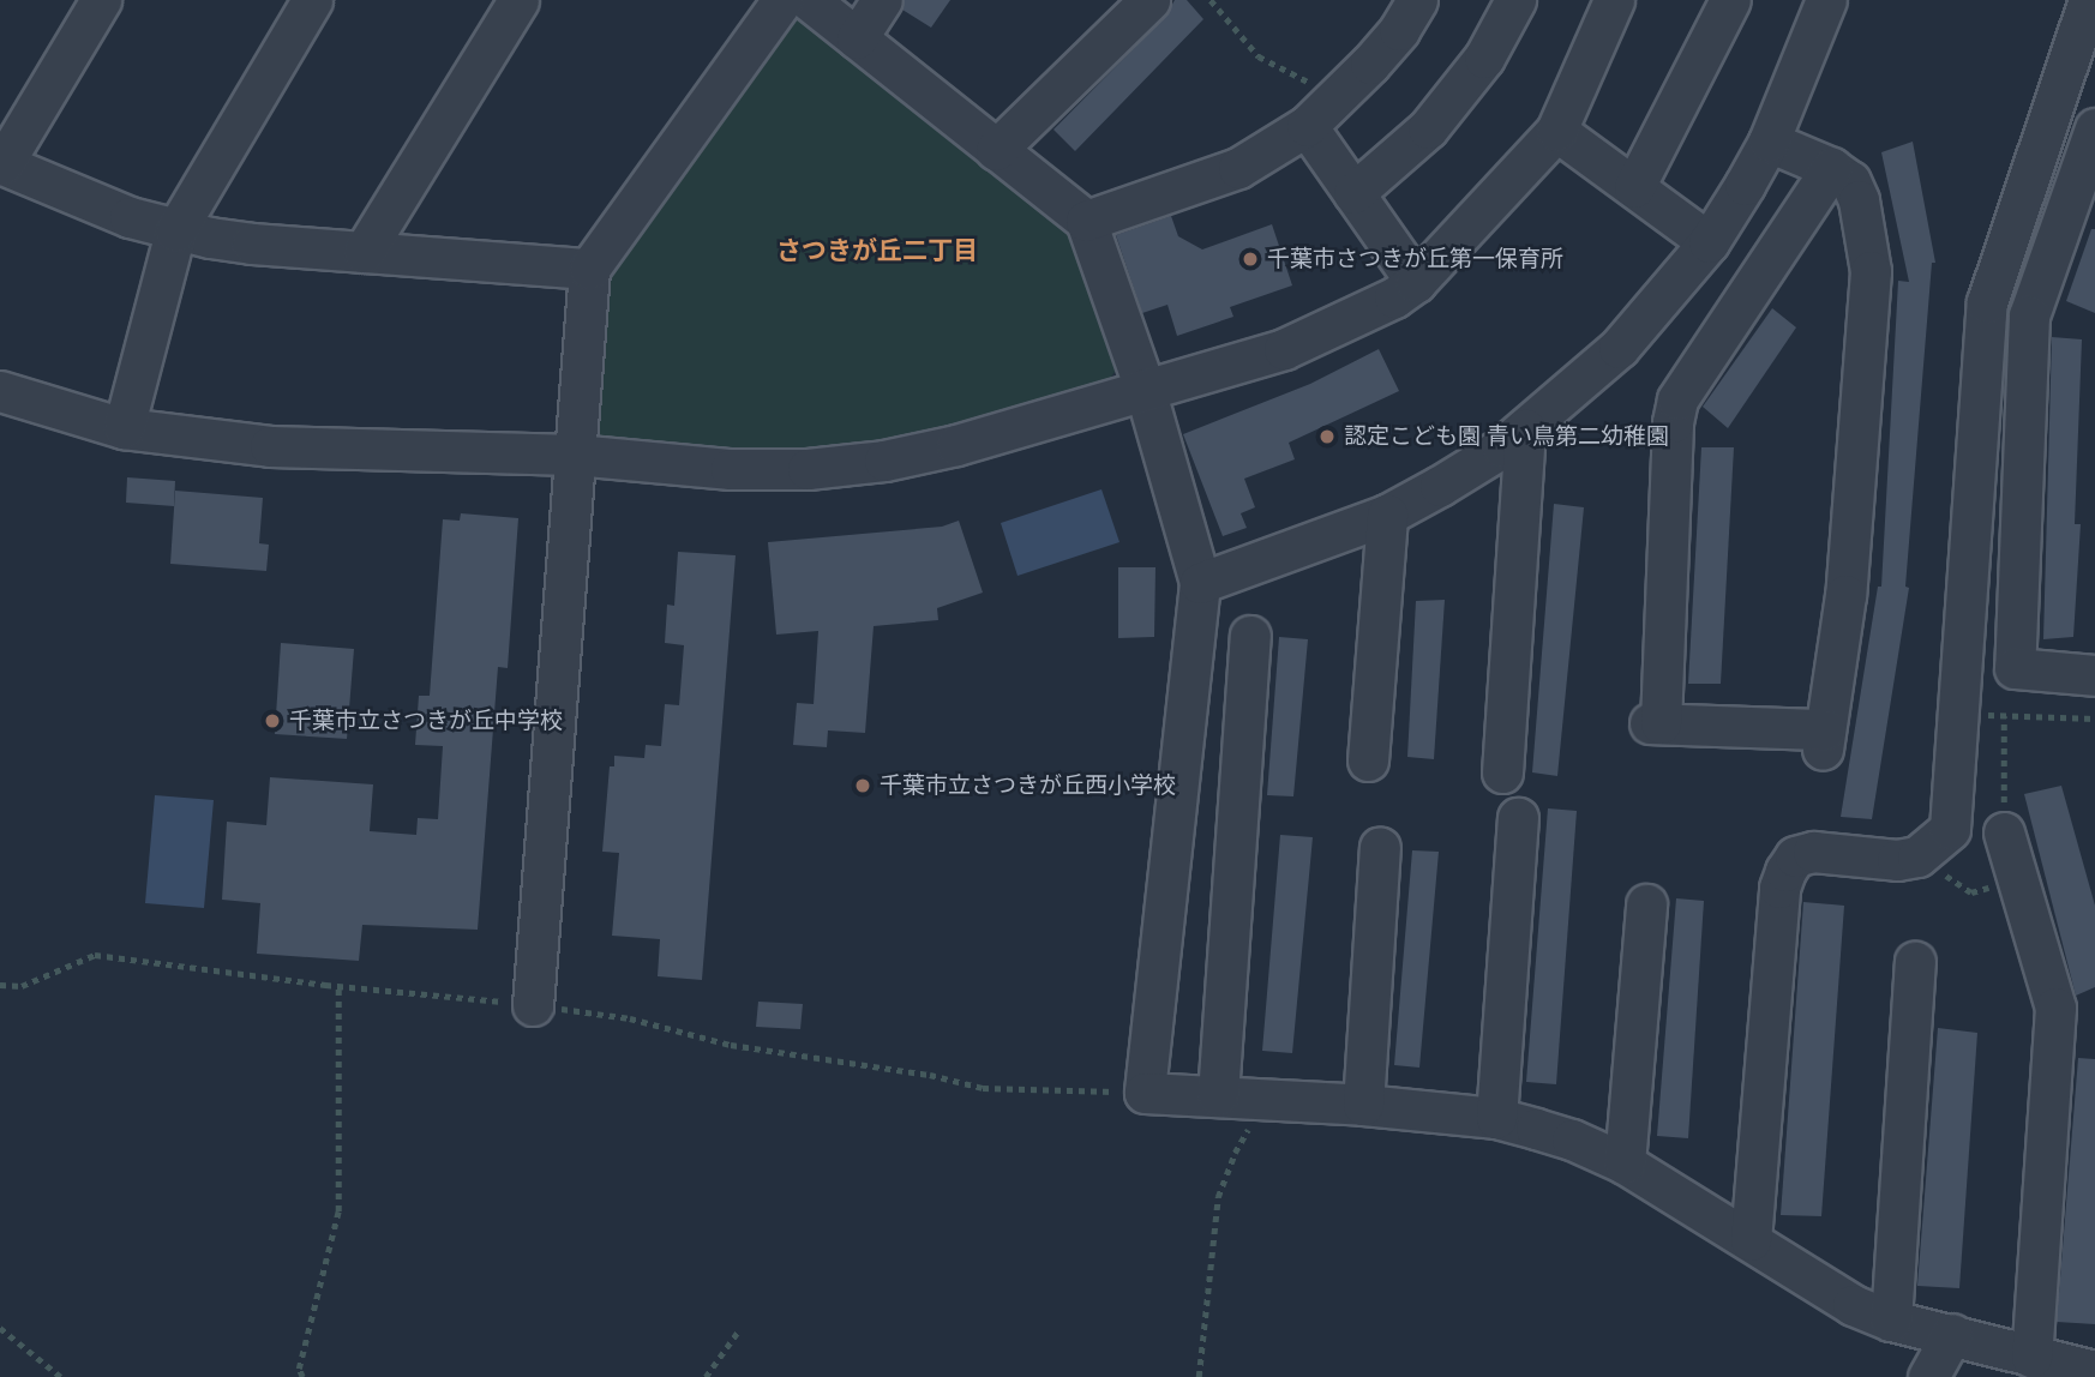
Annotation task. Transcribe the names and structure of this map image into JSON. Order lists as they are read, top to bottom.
{
  "districts": ["さつきが丘二丁目"],
  "places": [
    "千葉市さつきが丘第一保育所",
    "認定こども園 青い鳥第二幼稚園",
    "千葉市立さつきが丘中学校",
    "千葉市立さつきが丘西小学校"
  ]
}
